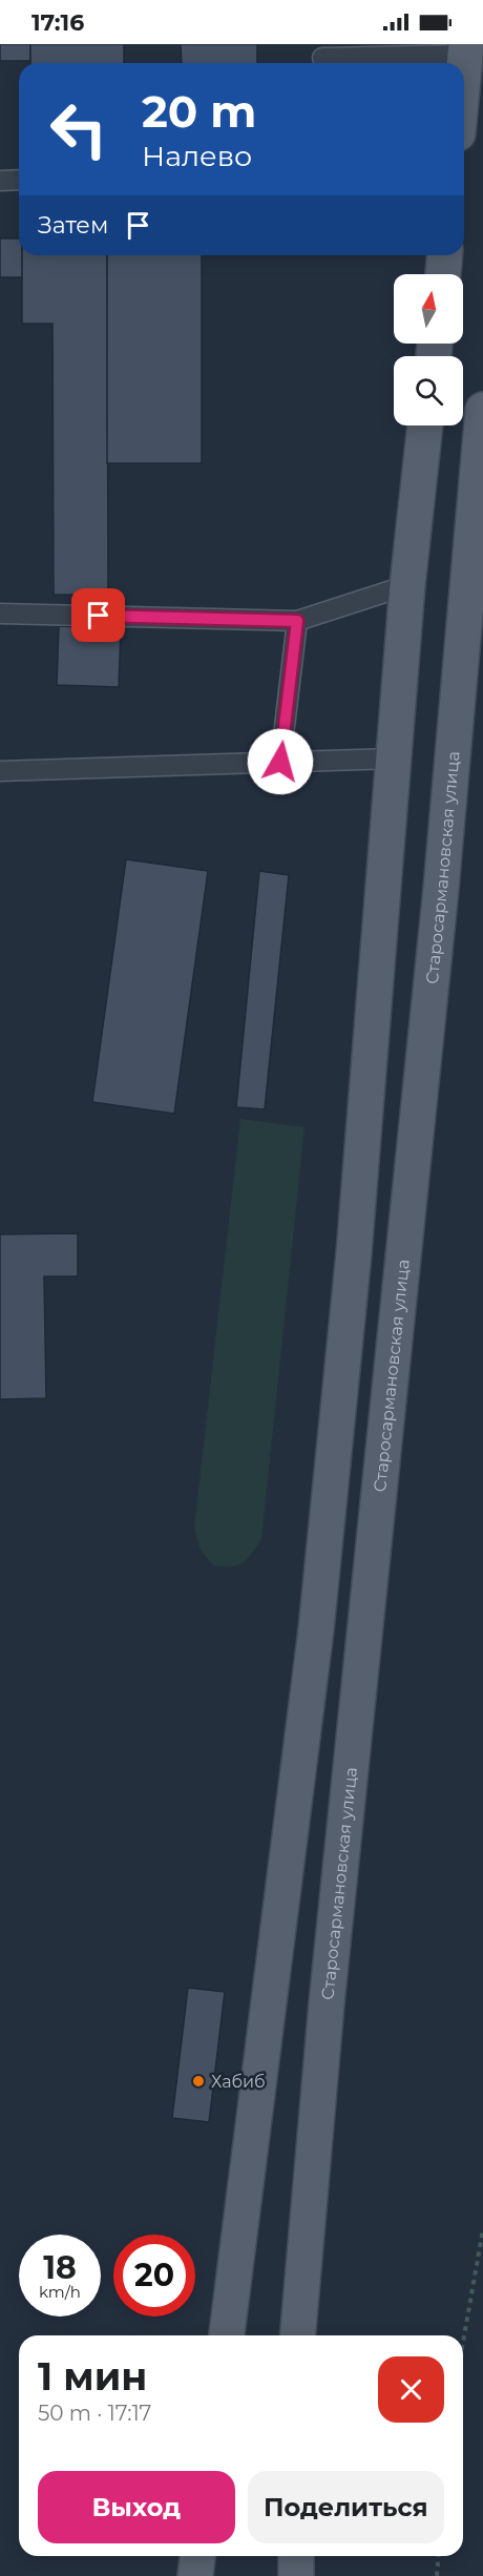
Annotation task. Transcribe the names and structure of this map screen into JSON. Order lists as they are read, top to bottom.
{
  "streets": {
    "main road": ["Старосармановская улица"]
  },
  "places": ["Хабиб"],
  "north": "top",
  "page": {
    "status": "17:16",
    "turn": ["20 m", "Налево"],
    "then": "Затем",
    "speed": "18 km/h",
    "limit": "20",
    "heading": ["1 мин", "50 m · 17:17"],
    "buttons": ["Выход", "Поделиться"]
  }
}
